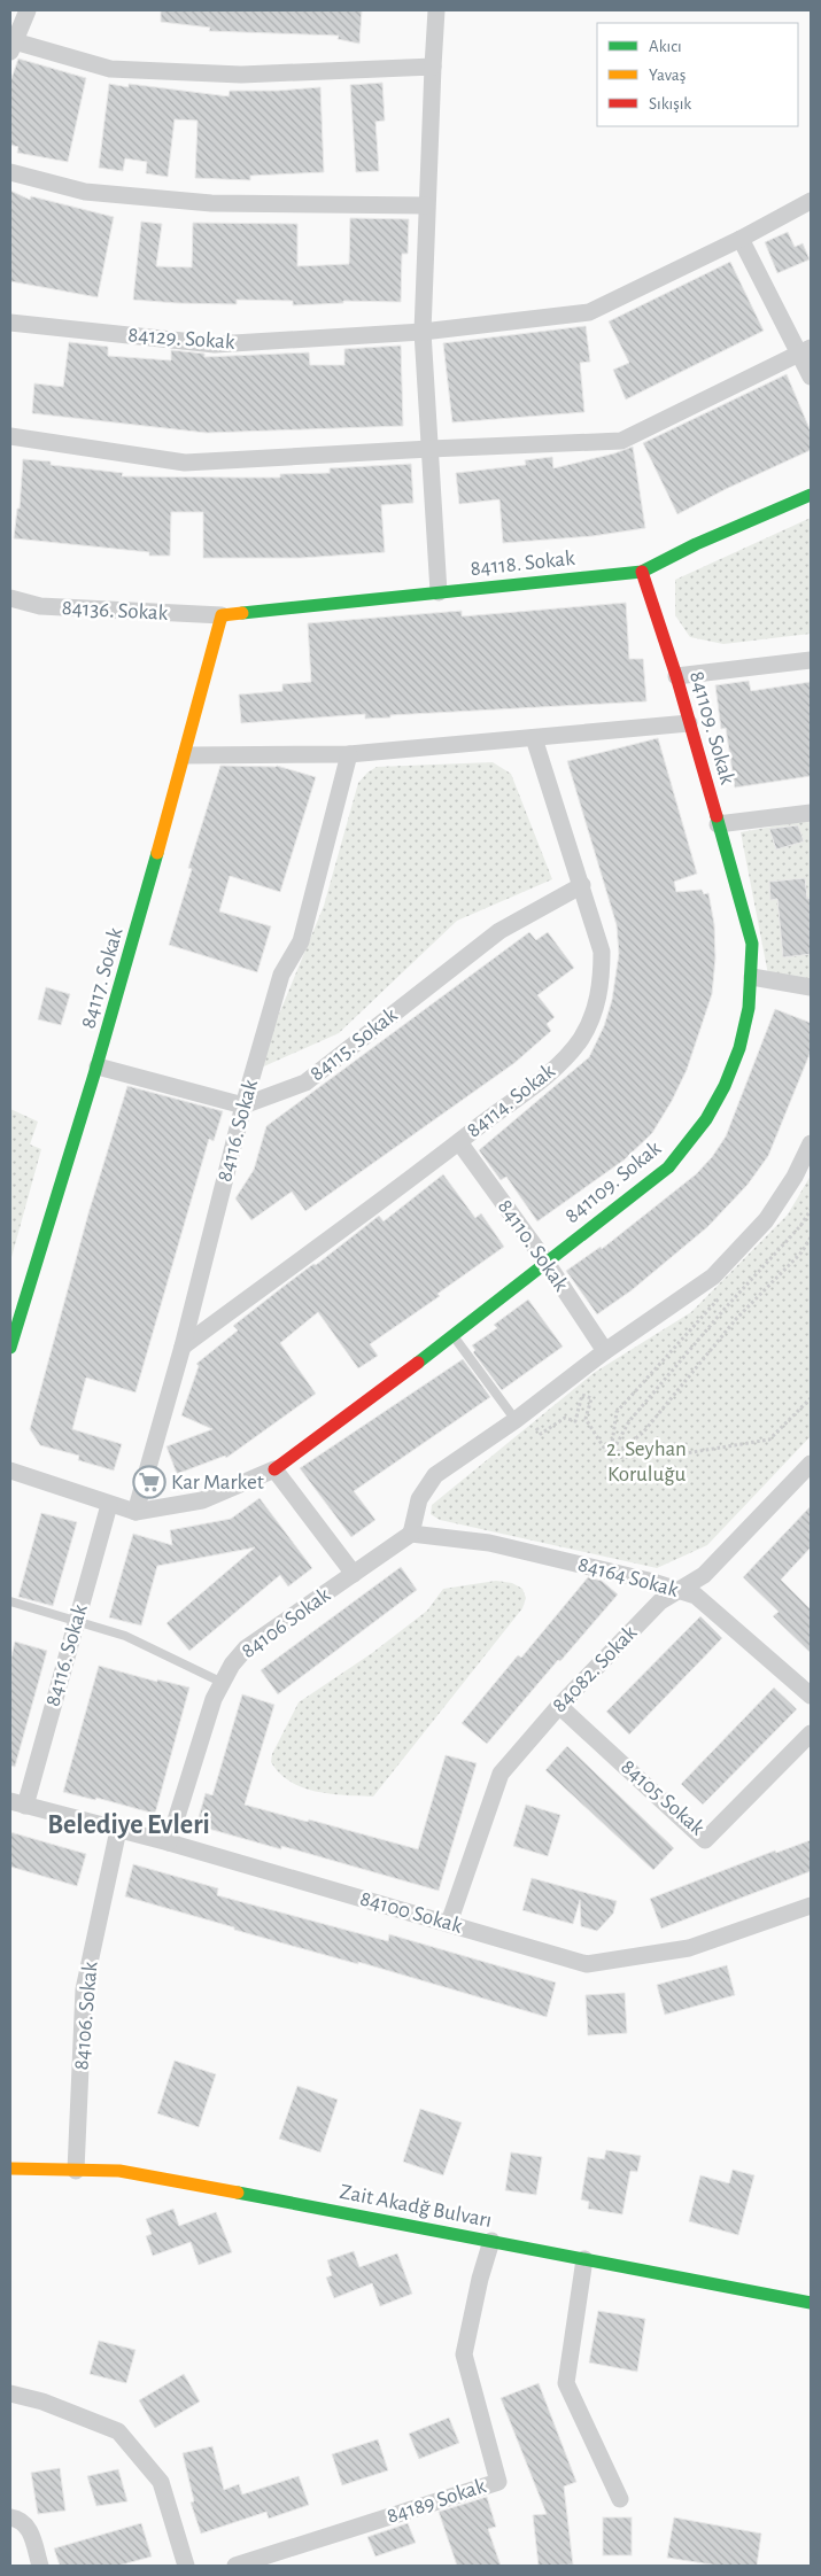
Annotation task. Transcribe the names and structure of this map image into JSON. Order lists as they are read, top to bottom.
{
  "streets": {
    "street": [
      "84129. Sokak",
      "84118. Sokak",
      "84136. Sokak",
      "841109. Sokak",
      "84117. Sokak",
      "84115. Sokak",
      "84114. Sokak",
      "84116. Sokak",
      "84110. Sokak",
      "84164 Sokak",
      "84106 Sokak",
      "84082. Sokak",
      "84105 Sokak",
      "84100 Sokak",
      "84106. Sokak",
      "Zait Akadğ Bulvarı",
      "84189 Sokak"
    ]
  },
  "crossings": [
    ["84118. Sokak", "84136. Sokak"],
    ["84118. Sokak", "841109. Sokak"],
    ["84118. Sokak", "84117. Sokak"],
    ["84136. Sokak", "84117. Sokak"],
    ["841109. Sokak", "84110. Sokak"],
    ["84115. Sokak", "84114. Sokak"],
    ["84115. Sokak", "84116. Sokak"],
    ["84114. Sokak", "84116. Sokak"],
    ["84114. Sokak", "84110. Sokak"],
    ["84116. Sokak", "84100 Sokak"],
    ["84164 Sokak", "84106 Sokak"],
    ["84164 Sokak", "84082. Sokak"],
    ["84106 Sokak", "84100 Sokak"],
    ["84082. Sokak", "84105 Sokak"],
    ["84082. Sokak", "84100 Sokak"],
    ["84100 Sokak", "84106. Sokak"],
    ["84106. Sokak", "Zait Akadğ Bulvarı"],
    ["Zait Akadğ Bulvarı", "84189 Sokak"]
  ],
  "districts": ["Belediye Evleri"],
  "parks": ["2. Seyhan Koruluğu"],
  "places": {
    "supermarket": ["Kar Market"]
  },
  "legend": ["Akıcı", "Yavaş", "Sıkışık"]
}
